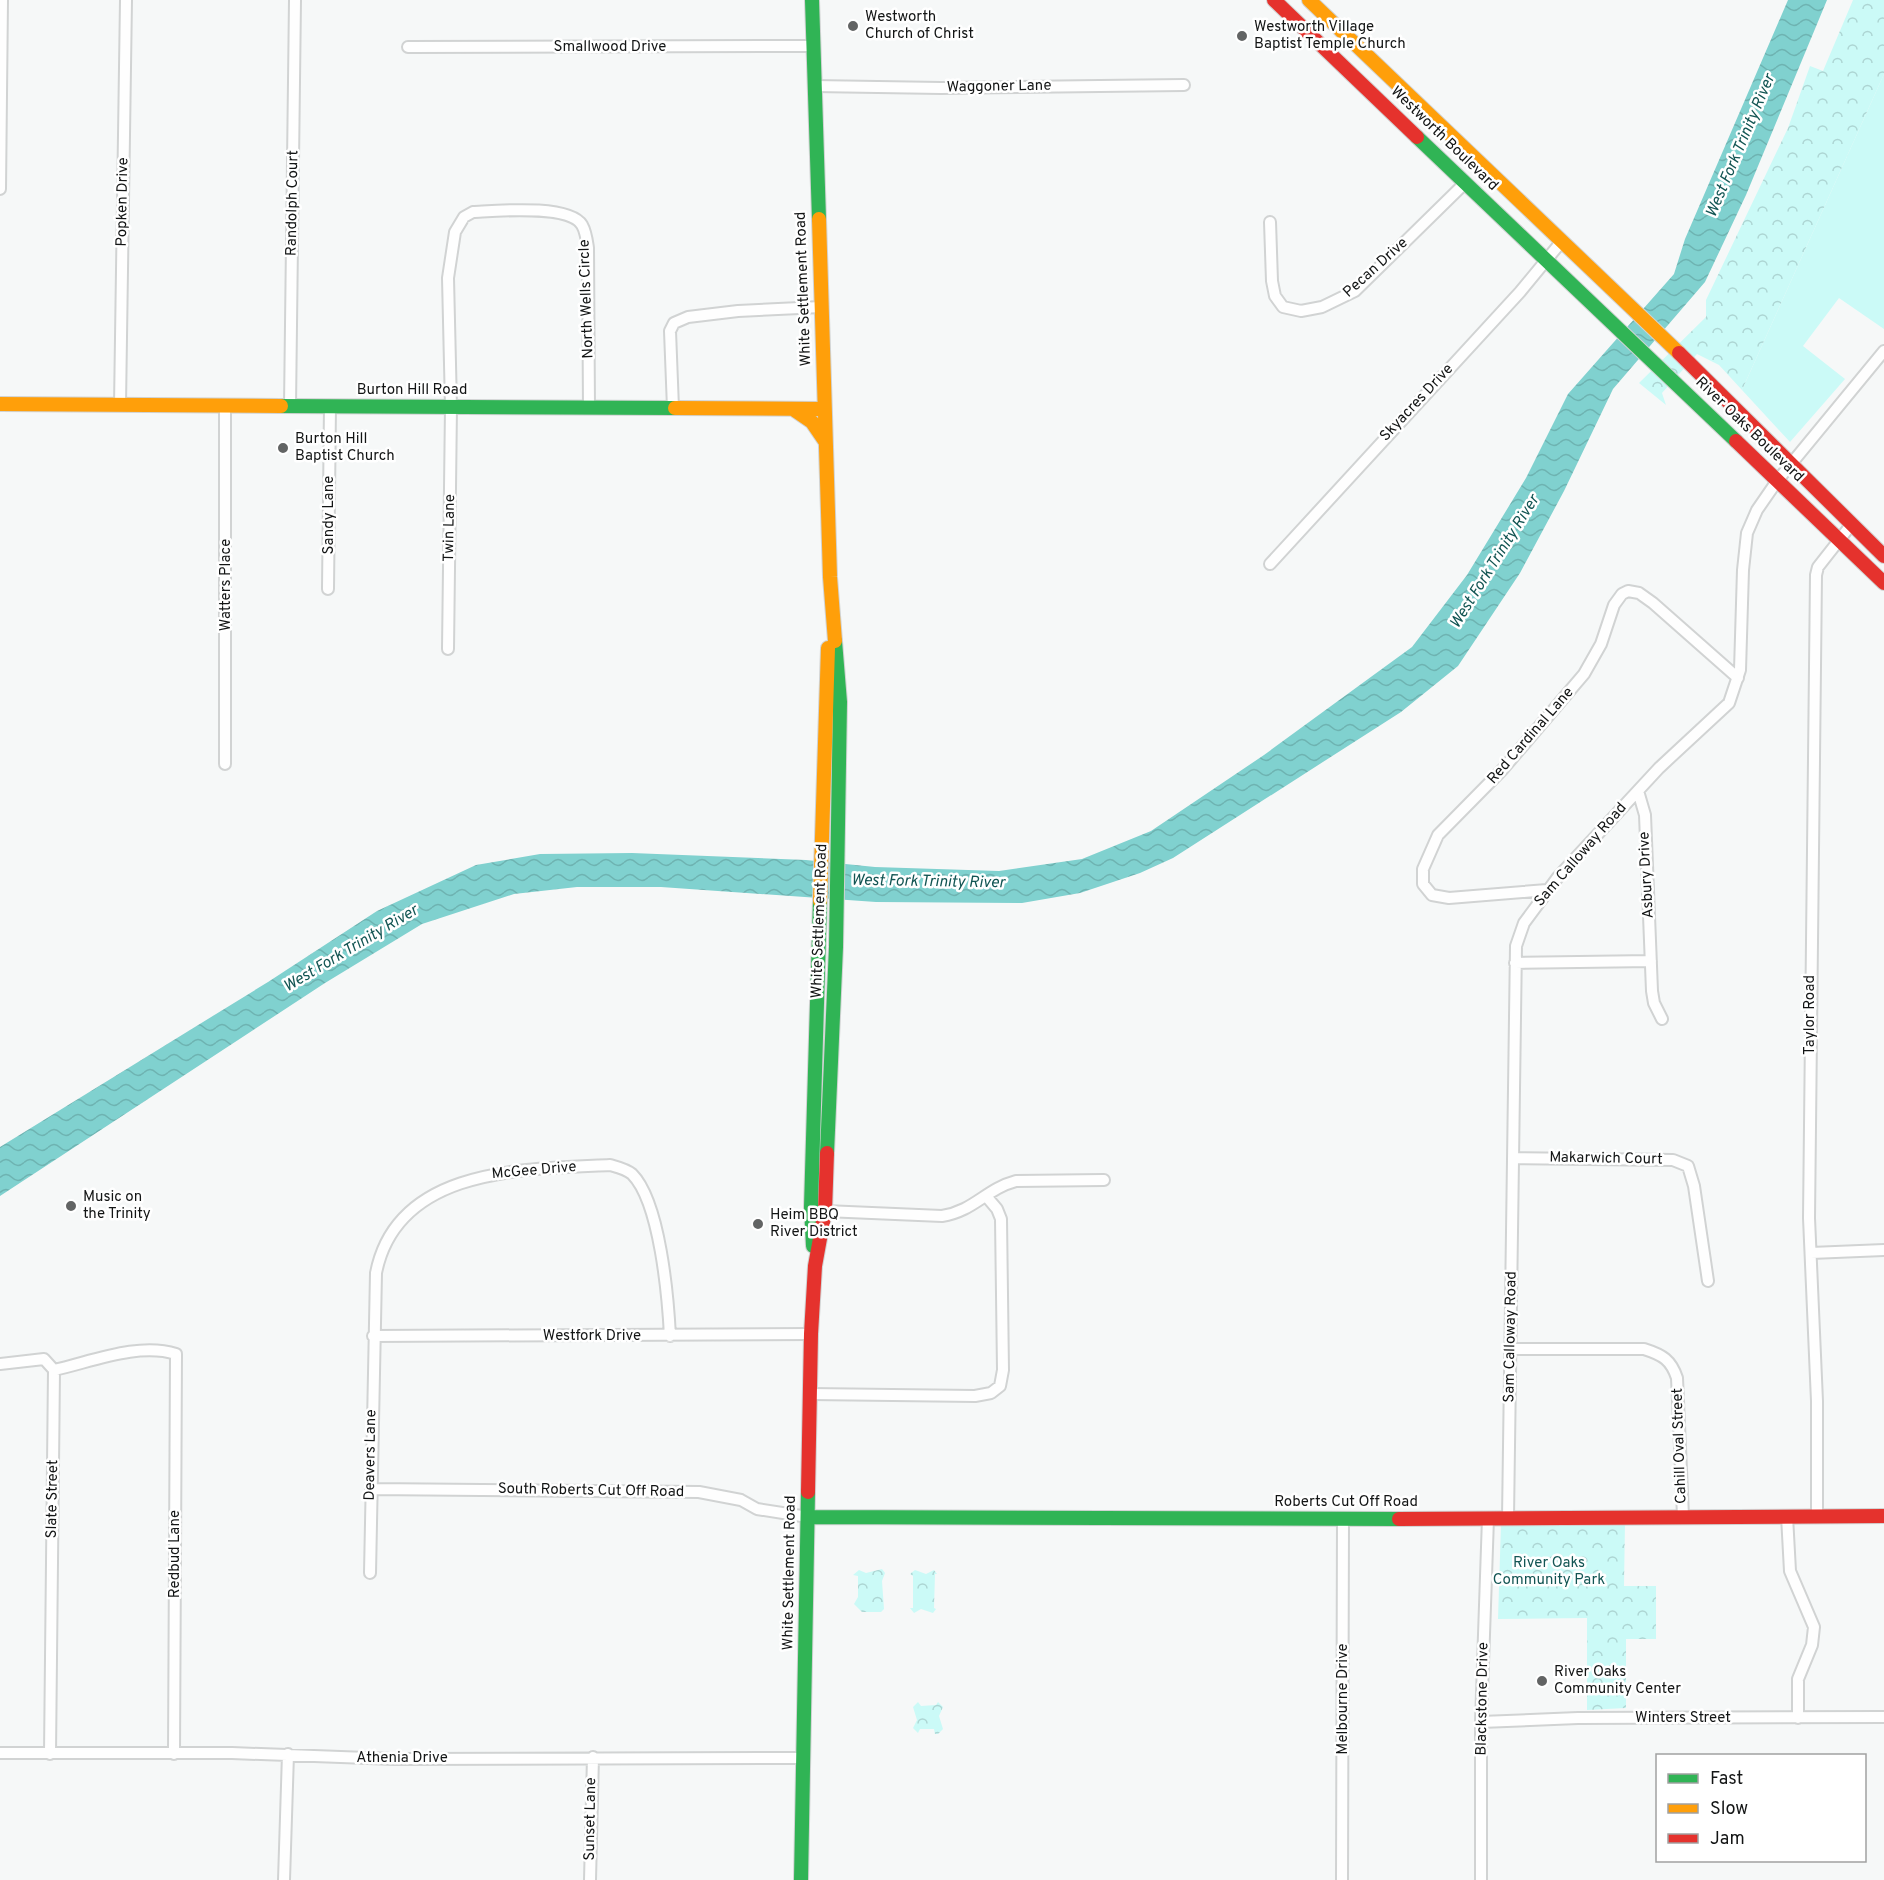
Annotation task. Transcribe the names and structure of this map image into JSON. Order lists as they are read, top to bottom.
{
  "streets": {
    "main road": [
      "Westworth Boulevard",
      "White Settlement Road",
      "Burton Hill Road",
      "River Oaks Boulevard",
      "Roberts Cut Off Road"
    ],
    "street": [
      "Smallwood Drive",
      "Waggoner Lane",
      "Popken Drive",
      "Randolph Court",
      "Pecan Drive",
      "North Wells Circle",
      "Skyacres Drive",
      "Sandy Lane",
      "Twin Lane",
      "Watters Place",
      "Red Cardinal Lane",
      "Sam Calloway Road",
      "Asbury Drive",
      "Taylor Road",
      "Makarwich Court",
      "McGee Drive",
      "Westfork Drive",
      "Cahill Oval Street",
      "Deavers Lane",
      "South Roberts Cut Off Road",
      "Slate Street",
      "Redbud Lane",
      "Melbourne Drive",
      "Blackstone Drive",
      "Winters Street",
      "Athenia Drive",
      "Sunset Lane"
    ]
  },
  "crossings": [
    ["Smallwood Drive", "White Settlement Road"],
    ["Waggoner Lane", "White Settlement Road"],
    ["Westworth Boulevard", "Pecan Drive"],
    ["Westworth Boulevard", "Skyacres Drive"],
    ["Westworth Boulevard", "River Oaks Boulevard"],
    ["Popken Drive", "Burton Hill Road"],
    ["Randolph Court", "Burton Hill Road"],
    ["White Settlement Road", "Burton Hill Road"],
    ["White Settlement Road", "Westfork Drive"],
    ["White Settlement Road", "South Roberts Cut Off Road"],
    ["White Settlement Road", "Roberts Cut Off Road"],
    ["White Settlement Road", "Athenia Drive"],
    ["North Wells Circle", "Burton Hill Road"],
    ["North Wells Circle", "Twin Lane"],
    ["Burton Hill Road", "Sandy Lane"],
    ["Burton Hill Road", "Twin Lane"],
    ["Burton Hill Road", "Watters Place"],
    ["River Oaks Boulevard", "Sam Calloway Road"],
    ["River Oaks Boulevard", "Taylor Road"],
    ["Red Cardinal Lane", "Sam Calloway Road"],
    ["Sam Calloway Road", "Asbury Drive"],
    ["Sam Calloway Road", "Makarwich Court"],
    ["Sam Calloway Road", "Cahill Oval Street"],
    ["Sam Calloway Road", "Roberts Cut Off Road"],
    ["Taylor Road", "Roberts Cut Off Road"],
    ["McGee Drive", "Westfork Drive"],
    ["McGee Drive", "Deavers Lane"],
    ["Westfork Drive", "Deavers Lane"],
    ["Cahill Oval Street", "Roberts Cut Off Road"],
    ["Deavers Lane", "South Roberts Cut Off Road"],
    ["South Roberts Cut Off Road", "Roberts Cut Off Road"],
    ["Slate Street", "Redbud Lane"],
    ["Slate Street", "Athenia Drive"],
    ["Roberts Cut Off Road", "Melbourne Drive"],
    ["Roberts Cut Off Road", "Blackstone Drive"],
    ["Redbud Lane", "Athenia Drive"],
    ["Blackstone Drive", "Winters Street"],
    ["Athenia Drive", "Sunset Lane"]
  ],
  "water": ["West Fork Trinity River"],
  "parks": ["River Oaks Community Park"],
  "places": [
    "Westworth Church of Christ",
    "Westworth Village Baptist Temple Church",
    "Burton Hill Baptist Church",
    "Music on the Trinity",
    "Heim BBQ River District",
    "River Oaks Community Center"
  ],
  "legend": ["Fast", "Slow", "Jam"]
}
